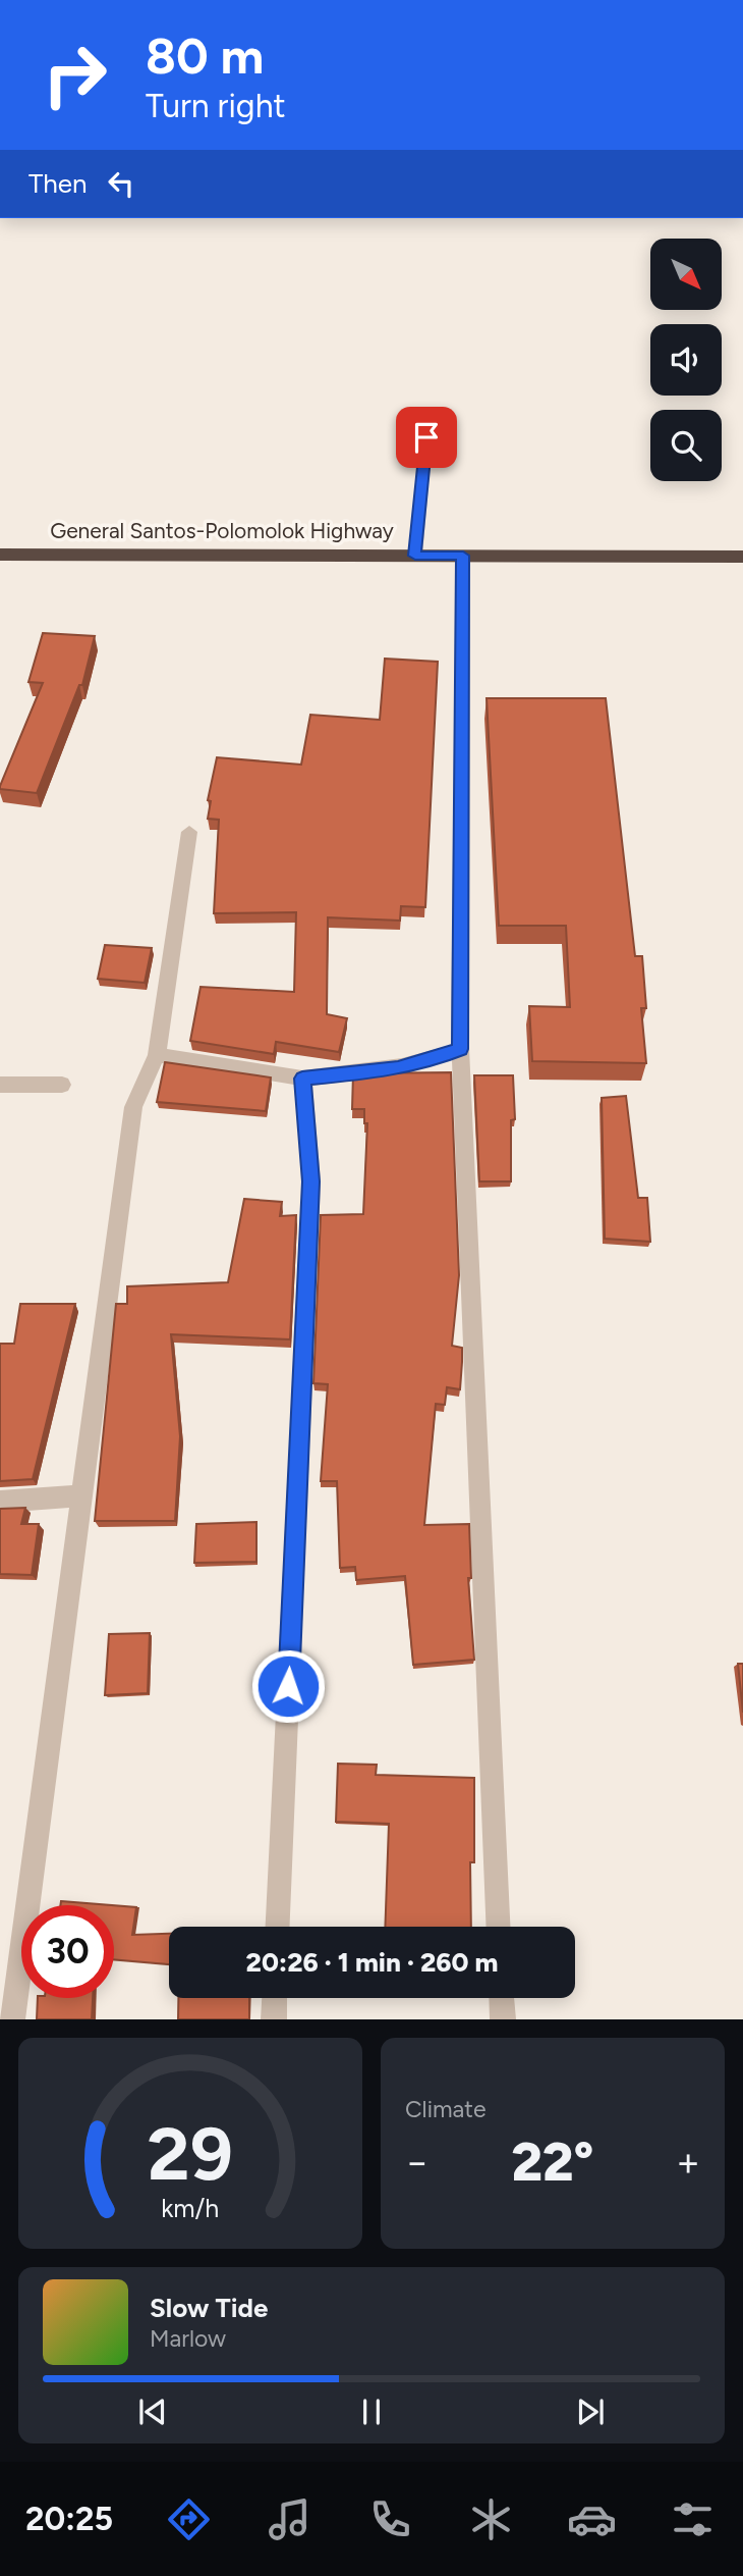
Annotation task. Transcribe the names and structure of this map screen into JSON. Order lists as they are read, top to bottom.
{
  "streets": {
    "highway": ["General Santos-Polomolok Highway"]
  },
  "north": "bottom right",
  "page": {
    "turn": ["80 m", "Turn right"],
    "then": "Then",
    "limit": "30",
    "trip": "20:26 · 1 min · 260 m",
    "tile": "Climate",
    "heat": ["−", "22°", "+"],
    "song": ["Slow Tide", "Marlow"],
    "tabs": "20:25",
    "gauge": ["29", "km/h"]
  }
}
